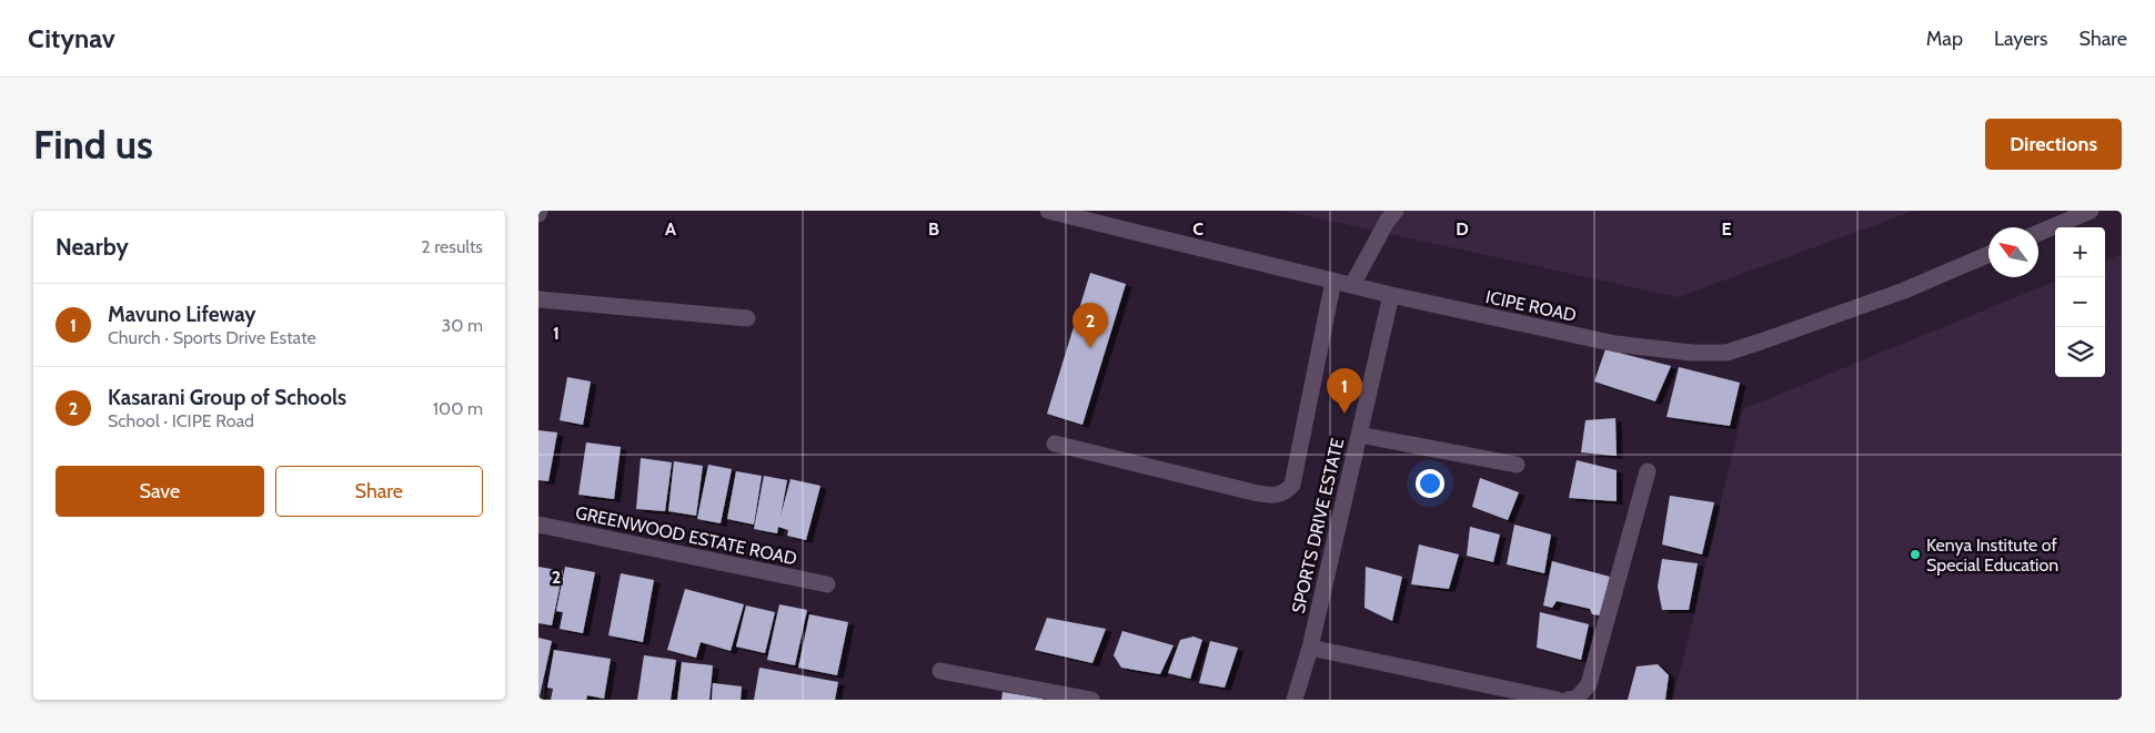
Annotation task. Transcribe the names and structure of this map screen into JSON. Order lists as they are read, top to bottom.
{
  "streets": {
    "street": ["ICIPE ROAD", "SPORTS DRIVE ESTATE", "GREENWOOD ESTATE ROAD"]
  },
  "crossings": [
    ["ICIPE ROAD", "SPORTS DRIVE ESTATE"]
  ],
  "places": ["Kenya Institute of Special Education"],
  "north": "top left",
  "page": {
    "header": "Citynav",
    "nav": ["Map", "Layers", "Share"],
    "buttons": [
      "Directions",
      ["Save", "Share"]
    ],
    "title": "Find us",
    "heading": ["Nearby", "2 results"],
    "map_buttons": ["+", "−"],
    "list": [
      {
        "mark": "1",
        "name": "Mavuno Lifeway",
        "note": "Church · Sports Drive Estate",
        "value": "30 m"
      },
      {
        "mark": "2",
        "name": "Kasarani Group of Schools",
        "note": "School · ICIPE Road",
        "value": "100 m"
      }
    ],
    "pins": ["2", "1"]
  },
  "grid": {
    "columns": [
      "A",
      "B",
      "C",
      "D",
      "E"
    ],
    "rows": ["1", "2"]
  }
}
